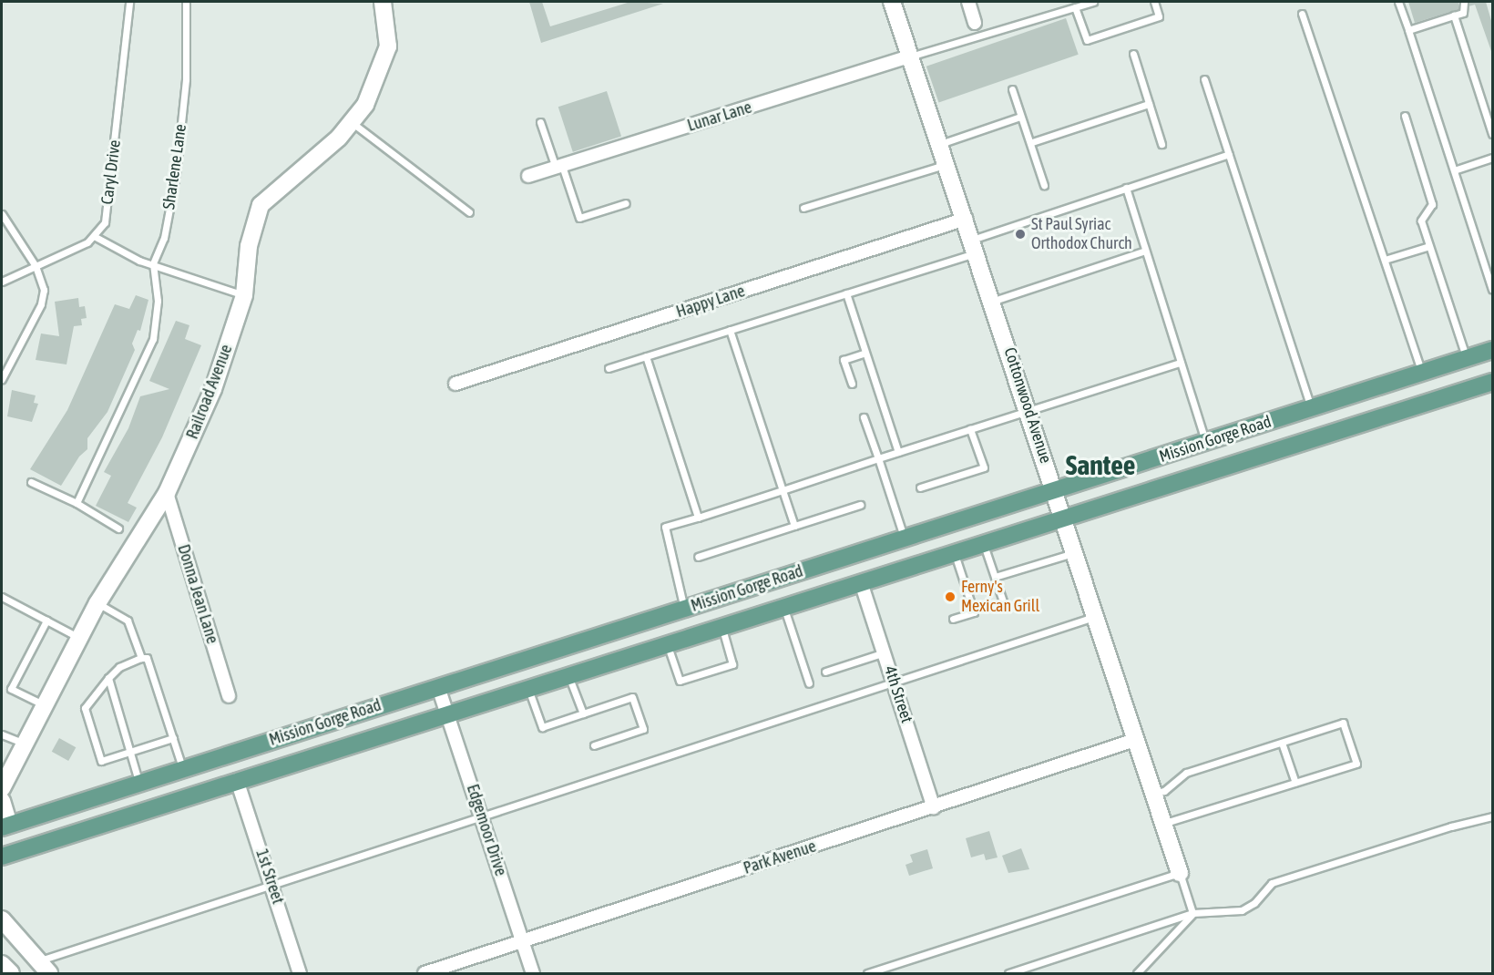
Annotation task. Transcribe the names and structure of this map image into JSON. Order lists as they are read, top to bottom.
{
  "streets": {
    "main road": ["Mission Gorge Road"],
    "street": [
      "Lunar Lane",
      "Happy Lane",
      "Railroad Avenue",
      "Cottonwood Avenue",
      "Donna Jean Lane",
      "4th Street",
      "Edgemoor Drive",
      "Park Avenue",
      "1st Street"
    ],
    "lane": ["Sharlene Lane", "Caryl Drive"]
  },
  "crossings": [
    ["Lunar Lane", "Cottonwood Avenue"],
    ["Happy Lane", "Cottonwood Avenue"],
    ["Railroad Avenue", "Donna Jean Lane"],
    ["Cottonwood Avenue", "Mission Gorge Road"],
    ["Cottonwood Avenue", "Park Avenue"],
    ["Mission Gorge Road", "4th Street"],
    ["Mission Gorge Road", "Edgemoor Drive"],
    ["Mission Gorge Road", "1st Street"],
    ["4th Street", "Park Avenue"],
    ["Edgemoor Drive", "Park Avenue"]
  ],
  "districts": ["Santee"],
  "places": ["St Paul Syriac Orthodox Church", "Ferny's Mexican Grill"]
}
